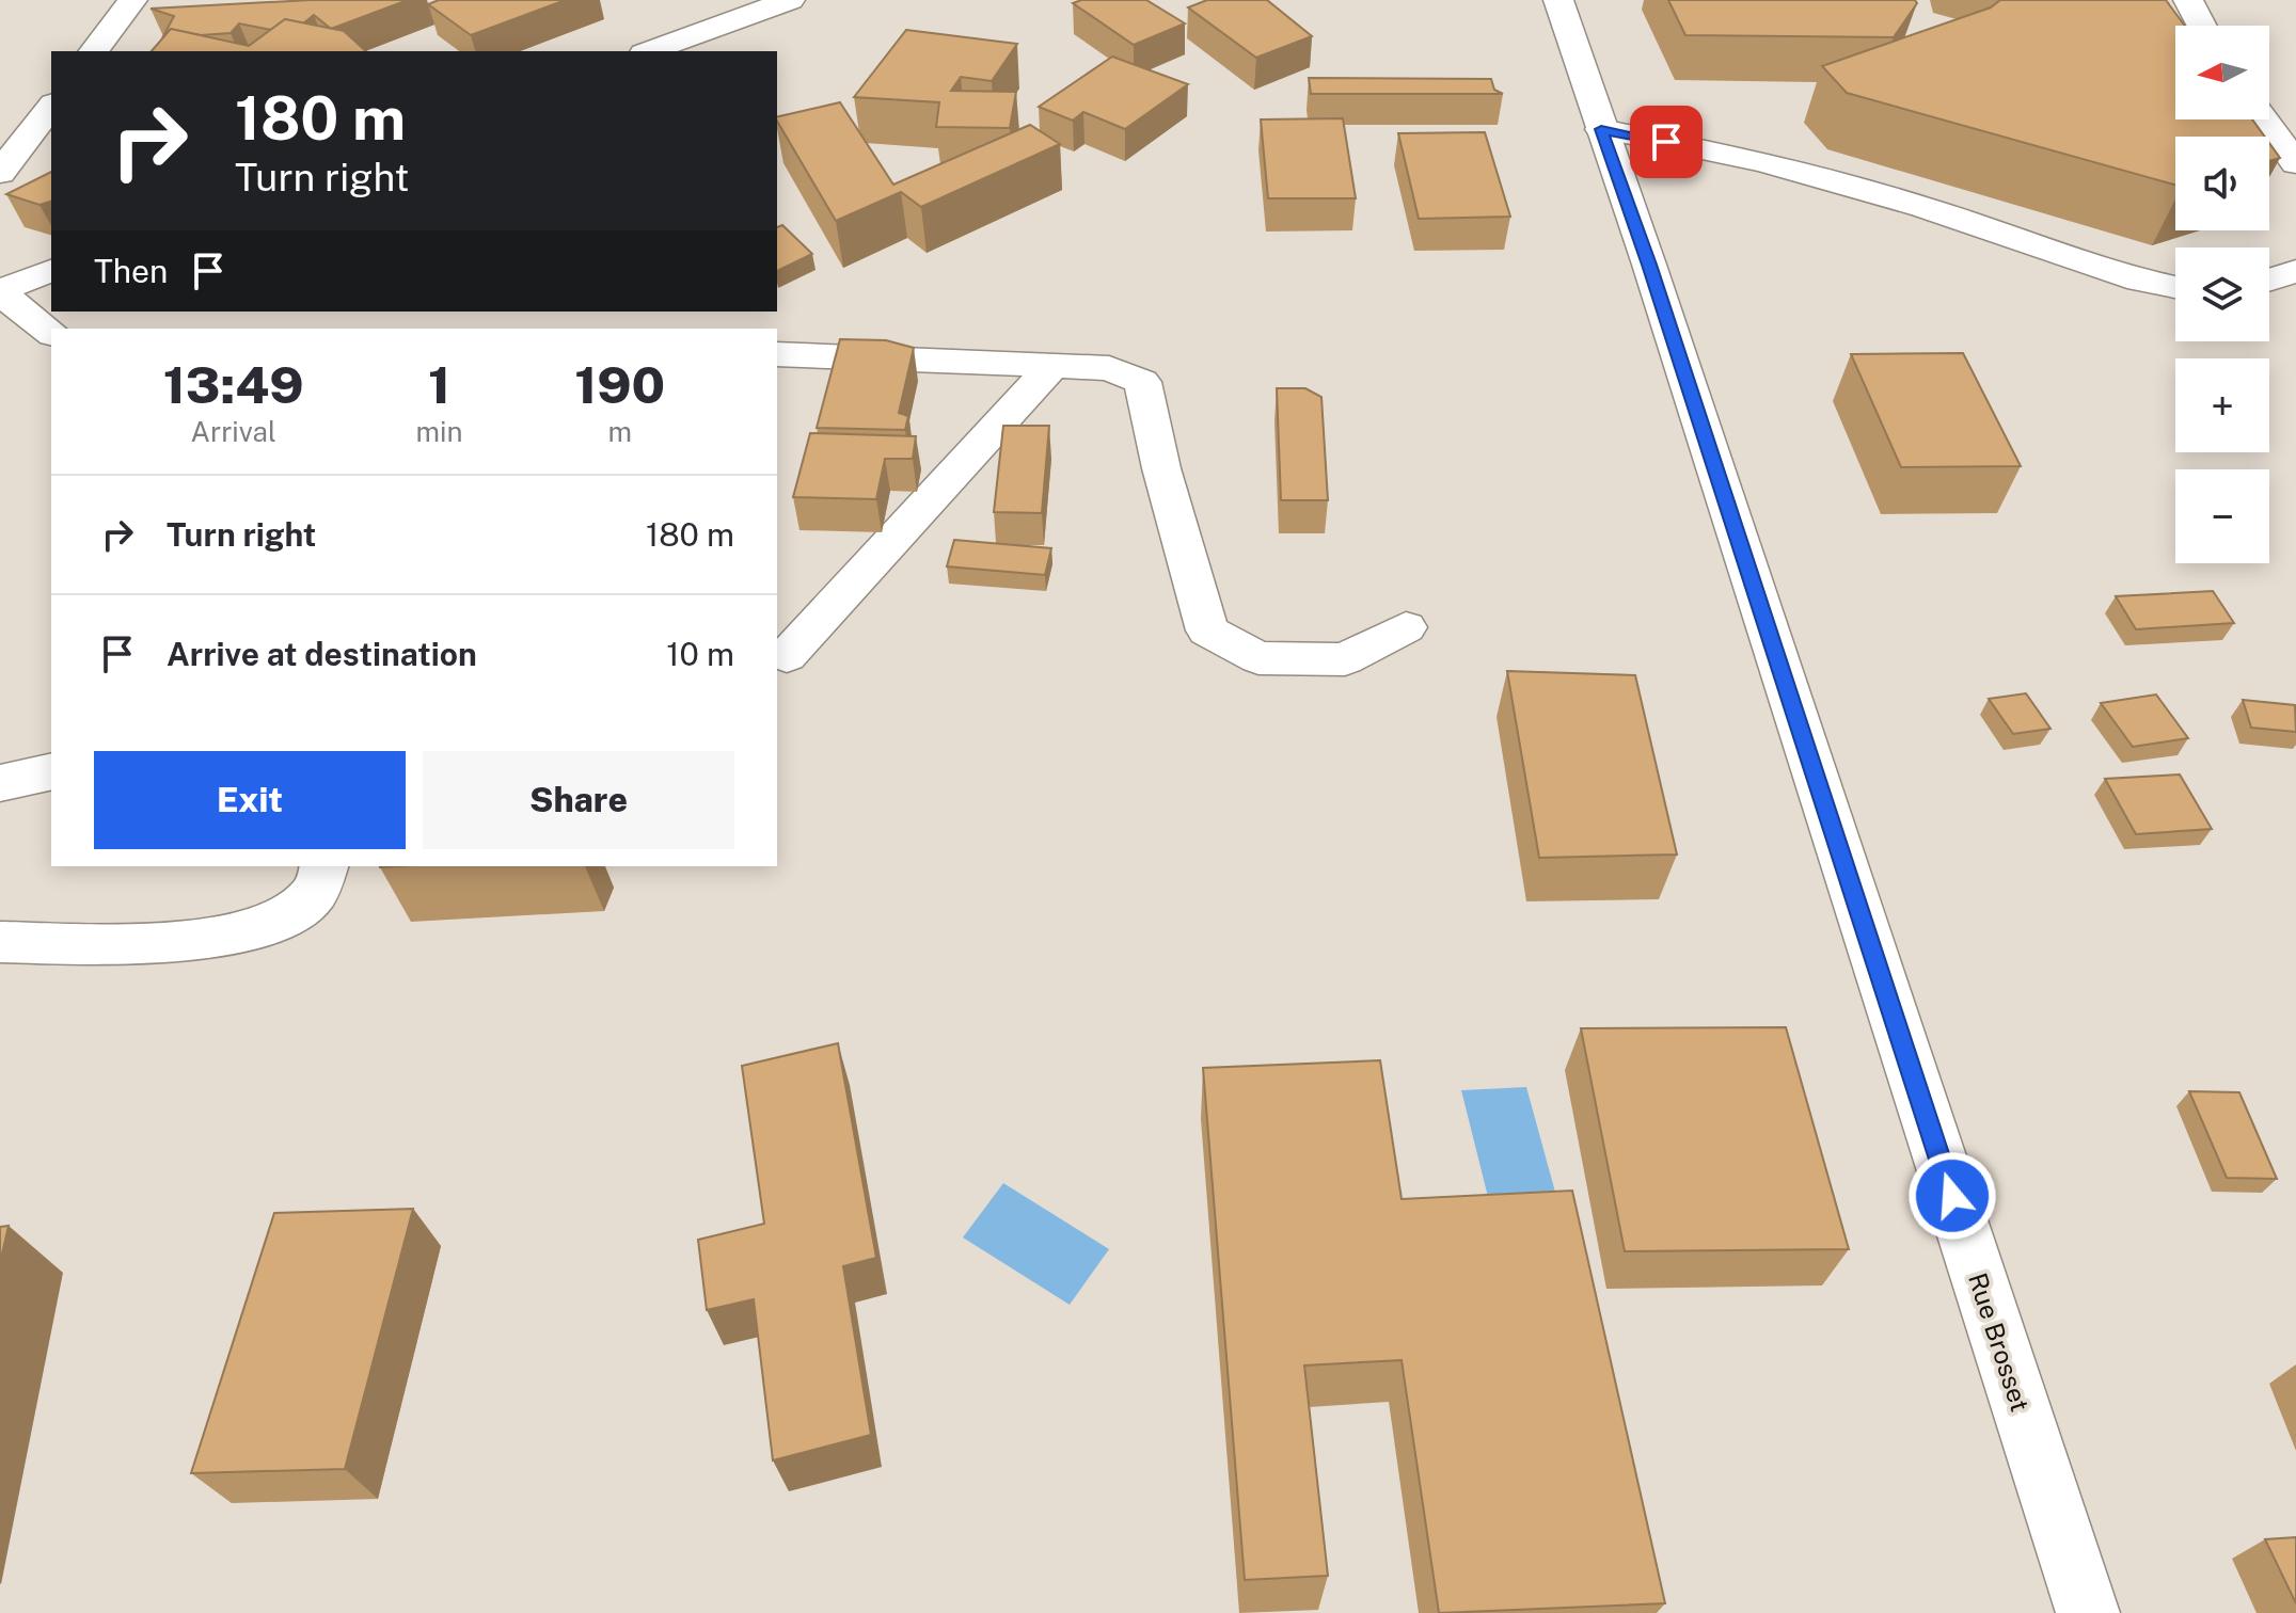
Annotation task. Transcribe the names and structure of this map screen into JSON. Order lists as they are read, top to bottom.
{
  "streets": {
    "main road": ["Rue Brosset"]
  },
  "north": "left",
  "page": {
    "map_buttons": ["+", "−"],
    "turn": ["180 m", "Turn right"],
    "then": "Then",
    "eta": [
      "13:49",
      "Arrival",
      "1",
      "min",
      "190",
      "m"
    ],
    "list": [
      {
        "name": "Turn right",
        "value": "180 m"
      },
      {
        "name": "Arrive at destination",
        "value": "10 m"
      }
    ],
    "buttons": ["Exit", "Share"]
  }
}
